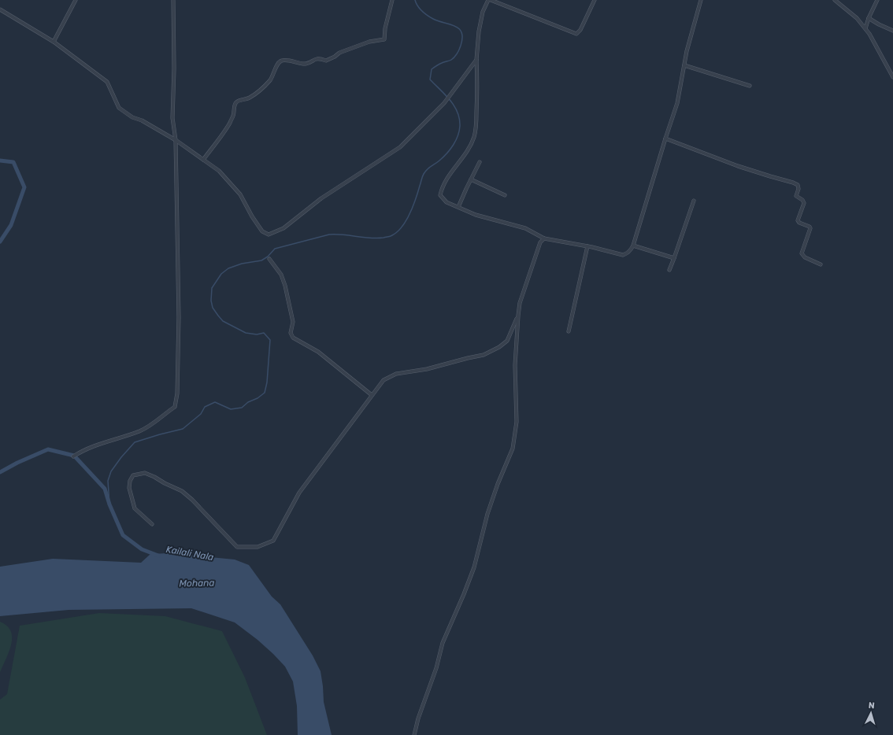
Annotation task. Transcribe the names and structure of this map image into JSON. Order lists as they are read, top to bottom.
{
  "water": ["Kailali Nala", "Mohana"],
  "north": "top"
}
